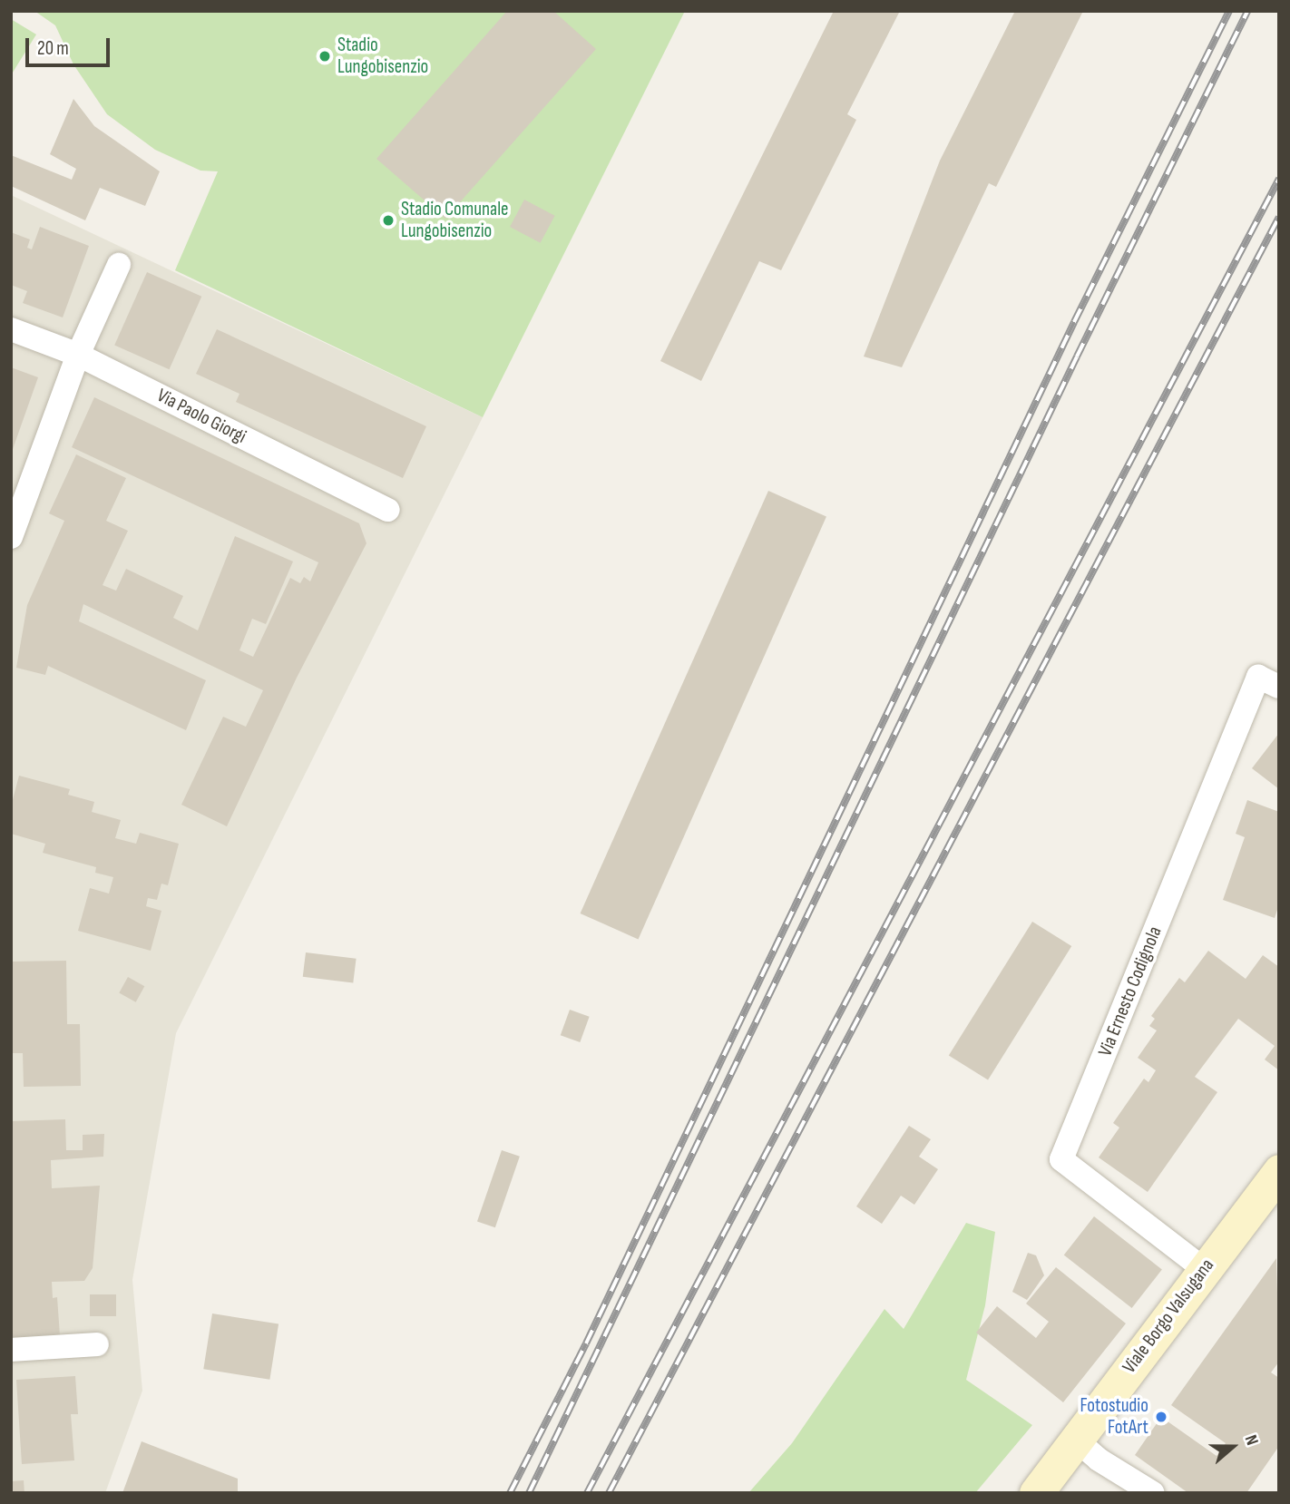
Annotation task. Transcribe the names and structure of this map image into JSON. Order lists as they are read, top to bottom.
{
  "streets": {
    "main road": ["Viale Borgo Valsugana"],
    "street": ["Via Paolo Giorgi", "Via Ernesto Codignola"]
  },
  "crossings": [
    ["Via Ernesto Codignola", "Viale Borgo Valsugana"]
  ],
  "places": ["Stadio Lungobisenzio", "Stadio Comunale Lungobisenzio", "Fotostudio FotArt"],
  "scale_bar": "20 m",
  "north": "right"
}
